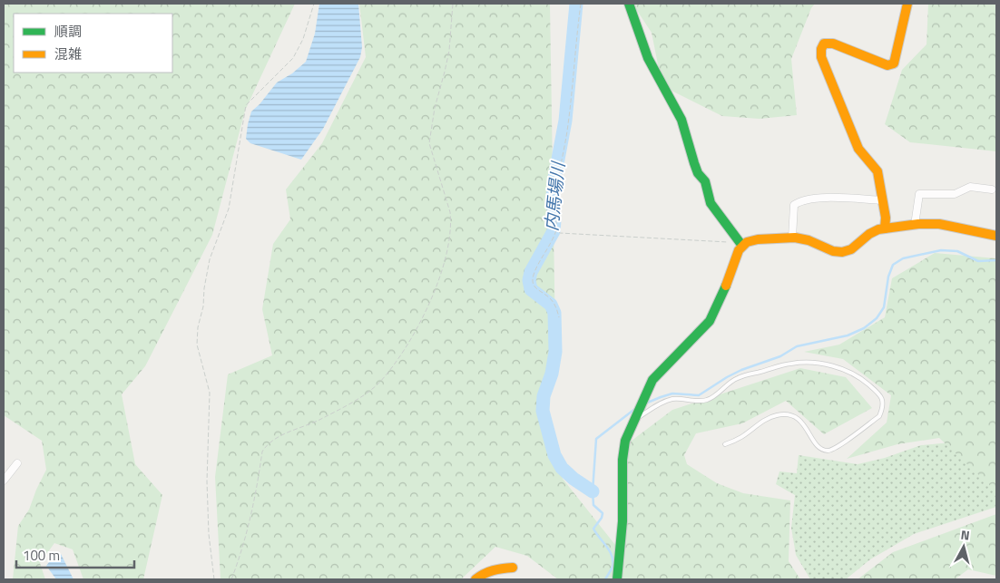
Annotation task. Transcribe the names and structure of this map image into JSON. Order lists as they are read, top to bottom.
{
  "water": ["内馬場川"],
  "legend": ["順調", "混雑"],
  "scale_bar": "100 m",
  "north": "top"
}
